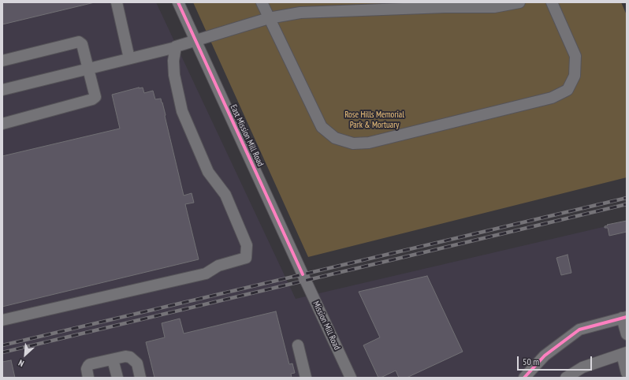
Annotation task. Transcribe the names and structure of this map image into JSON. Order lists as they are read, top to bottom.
{
  "streets": {
    "street": ["East Mission Mill Road", "Mission Mill Road"]
  },
  "crossings": [
    ["East Mission Mill Road", "Mission Mill Road"]
  ],
  "parks": ["Rose Hills Memorial Park & Mortuary"],
  "scale_bar": "50 m",
  "north": "bottom left"
}
